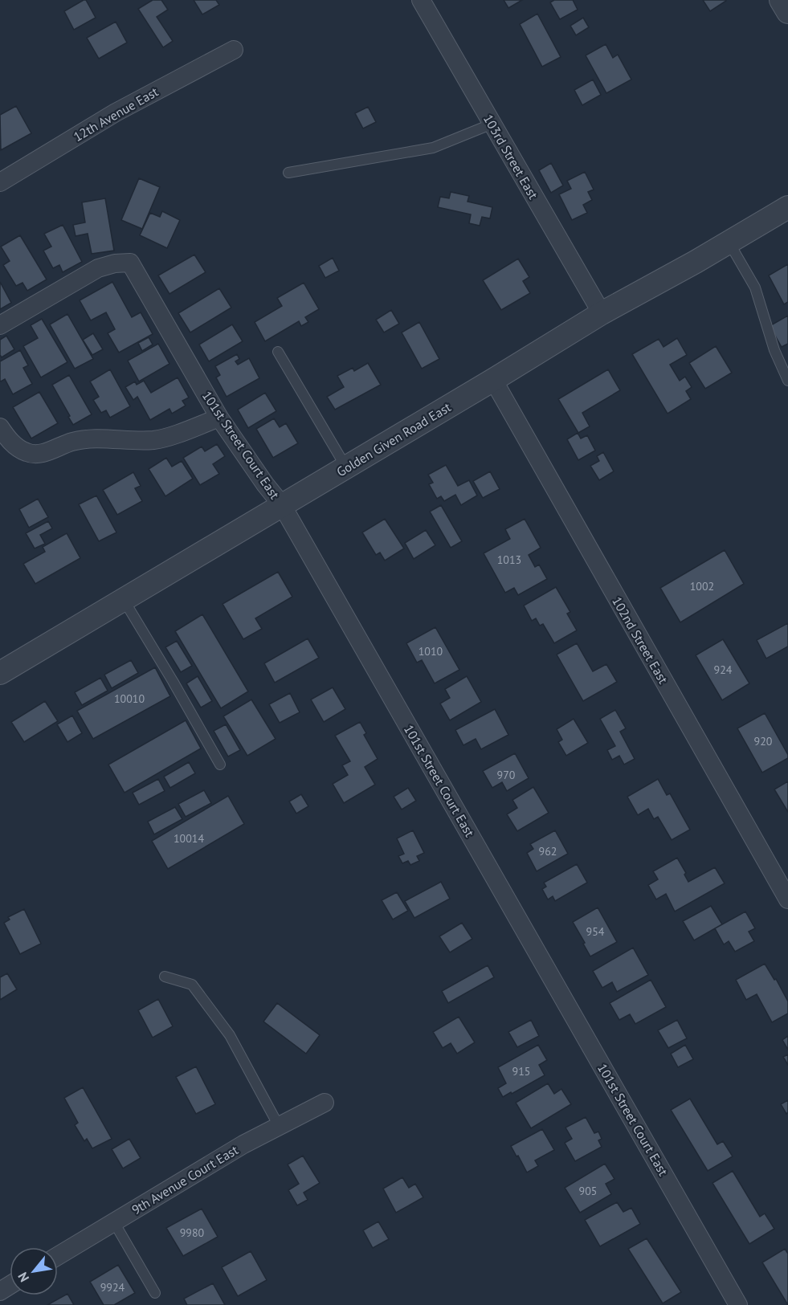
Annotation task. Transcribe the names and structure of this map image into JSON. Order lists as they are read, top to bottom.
{
  "streets": {
    "street": [
      "12th Avenue East",
      "103rd Street East",
      "Golden Given Road East",
      "101st Street Court East",
      "102nd Street East",
      "9th Avenue Court East"
    ]
  },
  "crossings": [
    ["103rd Street East", "Golden Given Road East"],
    ["Golden Given Road East", "101st Street Court East"],
    ["Golden Given Road East", "102nd Street East"]
  ],
  "house_numbers": [
    "1013",
    "1002",
    "1010",
    "924",
    "10010",
    "920",
    "970",
    "10014",
    "962",
    "954",
    "915",
    "905",
    "9980",
    "9924"
  ],
  "north": "bottom left"
}
